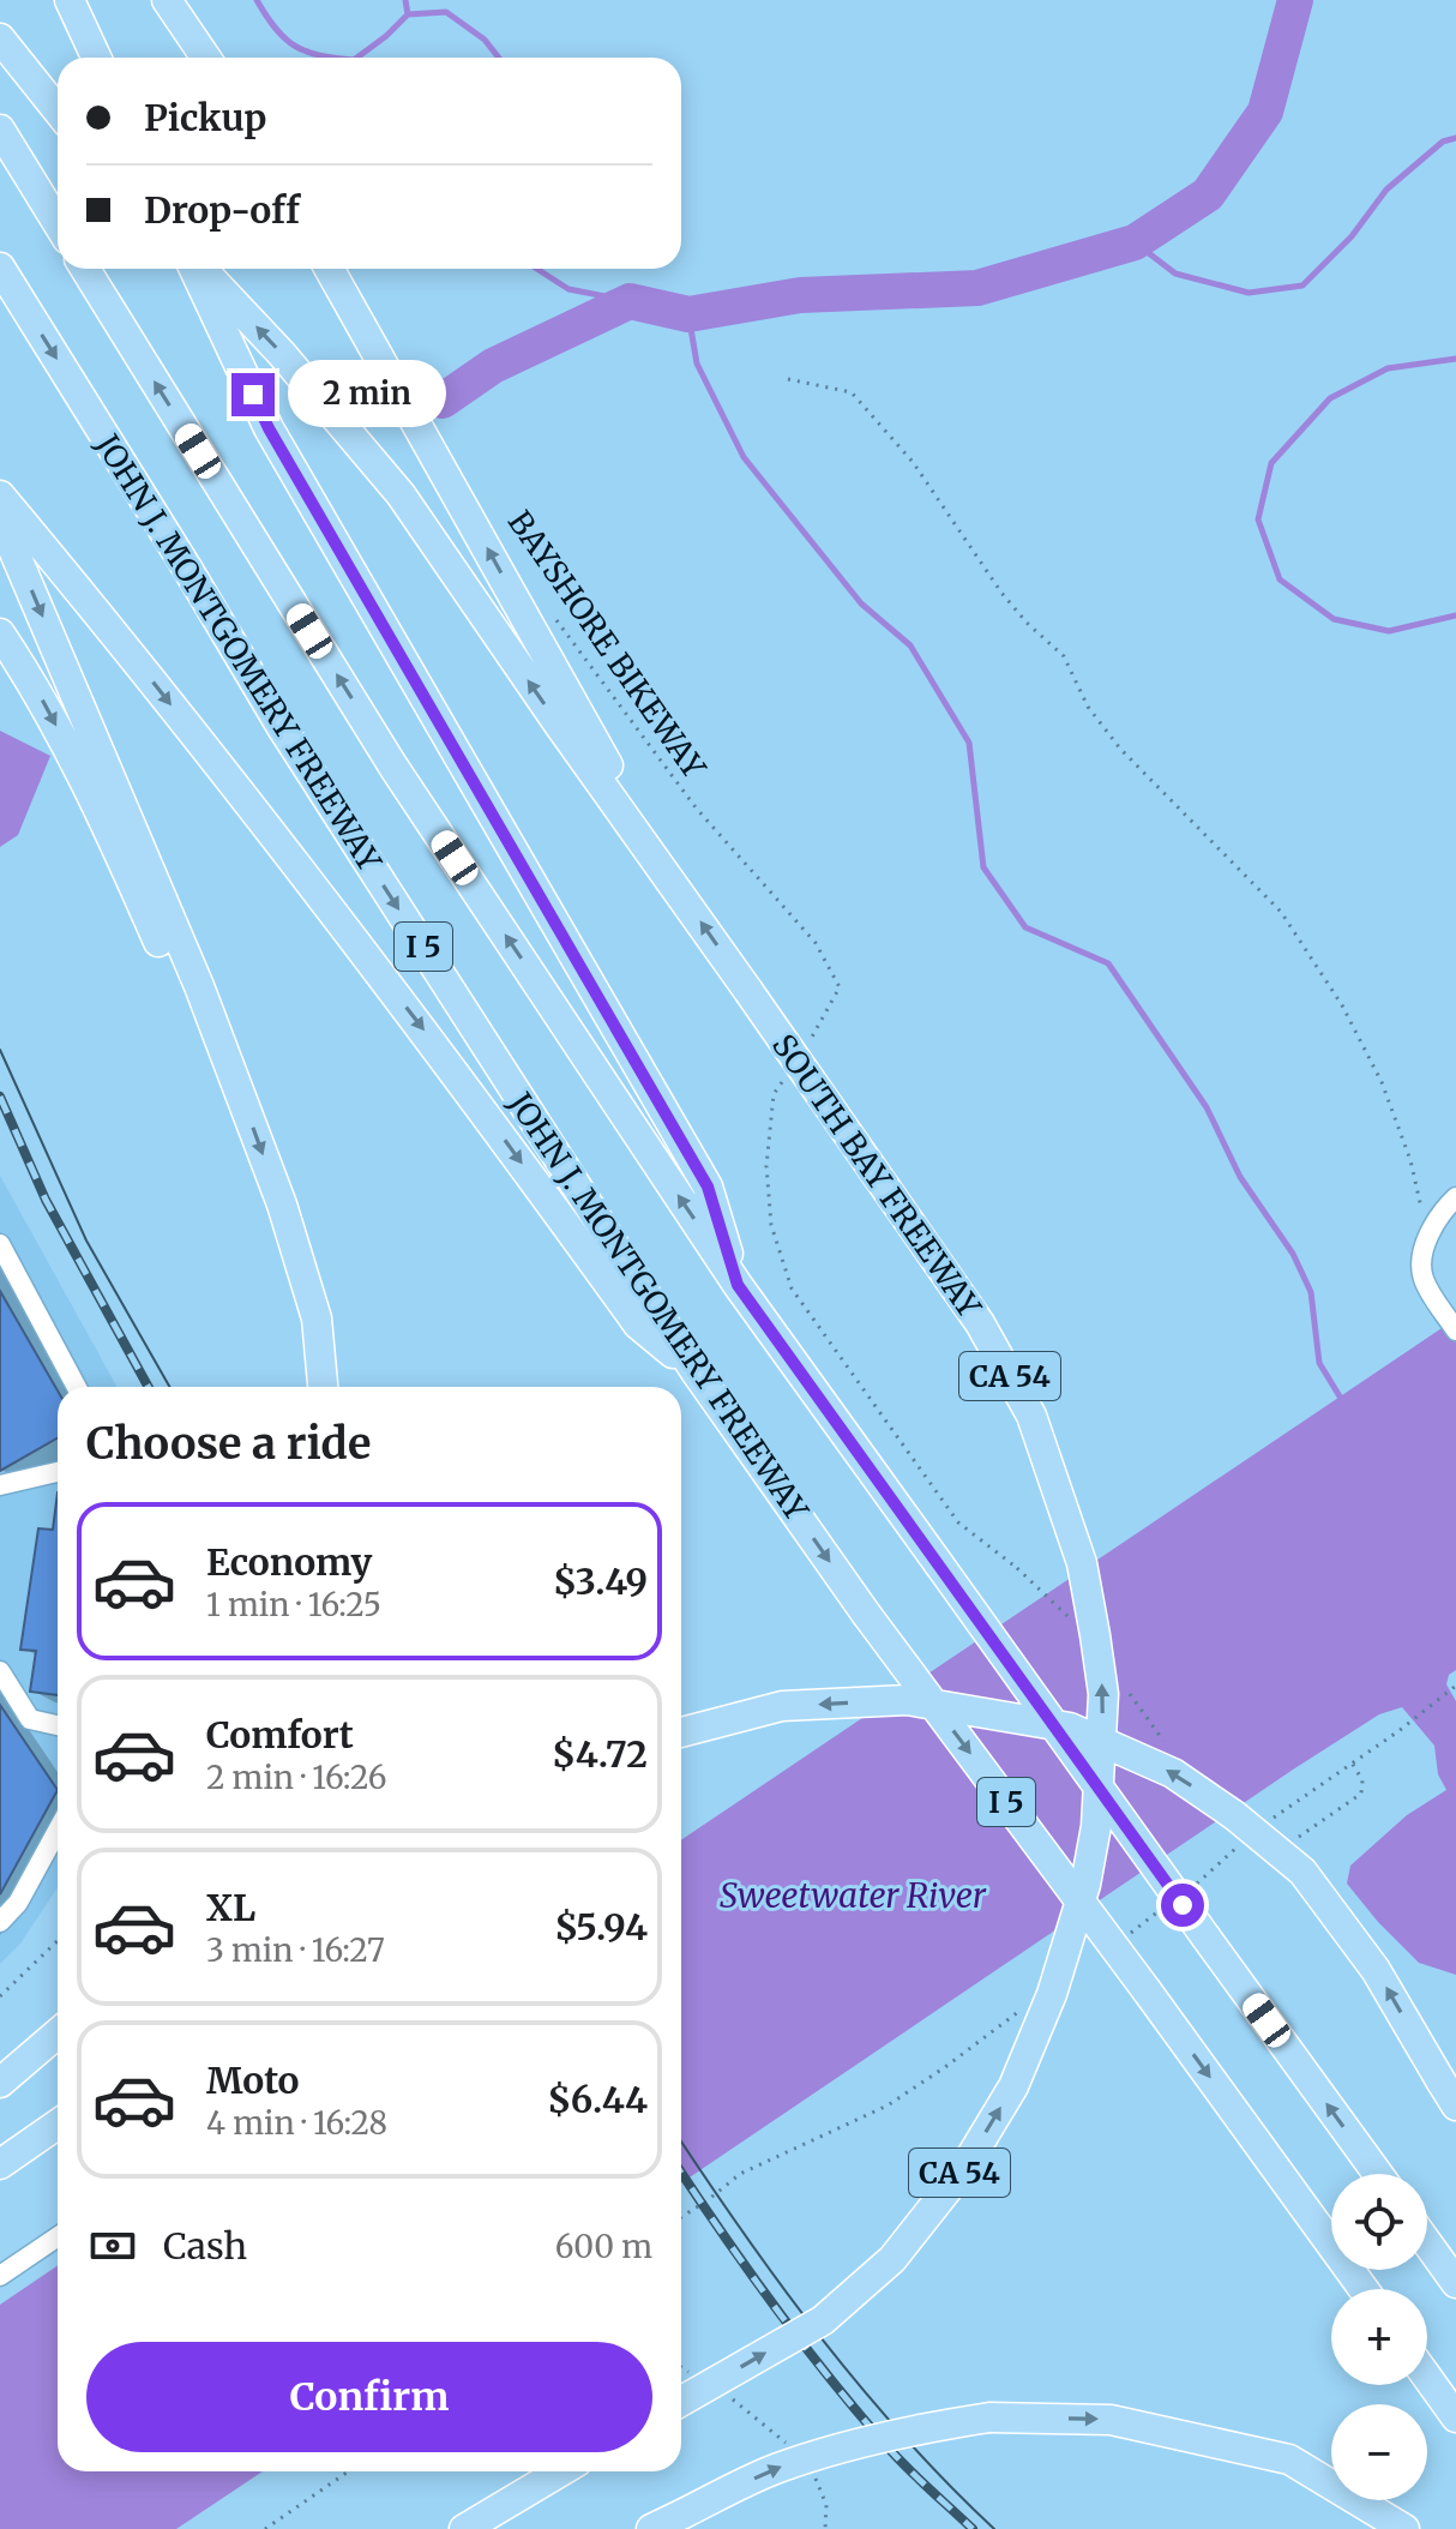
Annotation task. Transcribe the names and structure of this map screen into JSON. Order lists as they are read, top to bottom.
{
  "streets": {
    "highway": [
      "JOHN J. MONTGOMERY FREEWAY",
      "I 5",
      "SOUTH BAY FREEWAY",
      "CA 54"
    ],
    "path": ["BAYSHORE BIKEWAY"]
  },
  "one_way": ["SOUTH BAY FREEWAY"],
  "water": ["Sweetwater River"],
  "page": {
    "banner": ["Pickup", "Drop-off"],
    "bubble": "2 min",
    "heading": "Choose a ride",
    "list": [
      {
        "name": "Economy",
        "note": "1 min · 16:25",
        "value": "$3.49"
      },
      {
        "name": "Comfort",
        "note": "2 min · 16:26",
        "value": "$4.72"
      },
      {
        "name": "XL",
        "note": "3 min · 16:27",
        "value": "$5.94"
      },
      {
        "name": "Moto",
        "note": "4 min · 16:28",
        "value": "$6.44"
      }
    ],
    "map_buttons": ["+", "−"],
    "pay": ["Cash", "600 m"],
    "buttons": "Confirm"
  }
}
